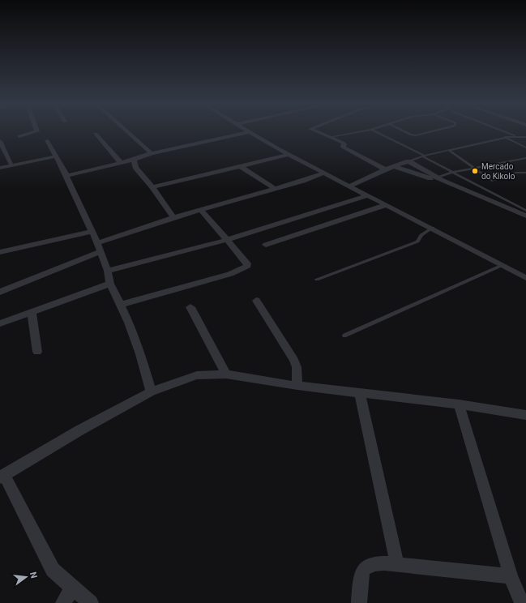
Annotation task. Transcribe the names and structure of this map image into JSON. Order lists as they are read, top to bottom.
{
  "places": ["Mercado do Kikolo"],
  "north": "right"
}
